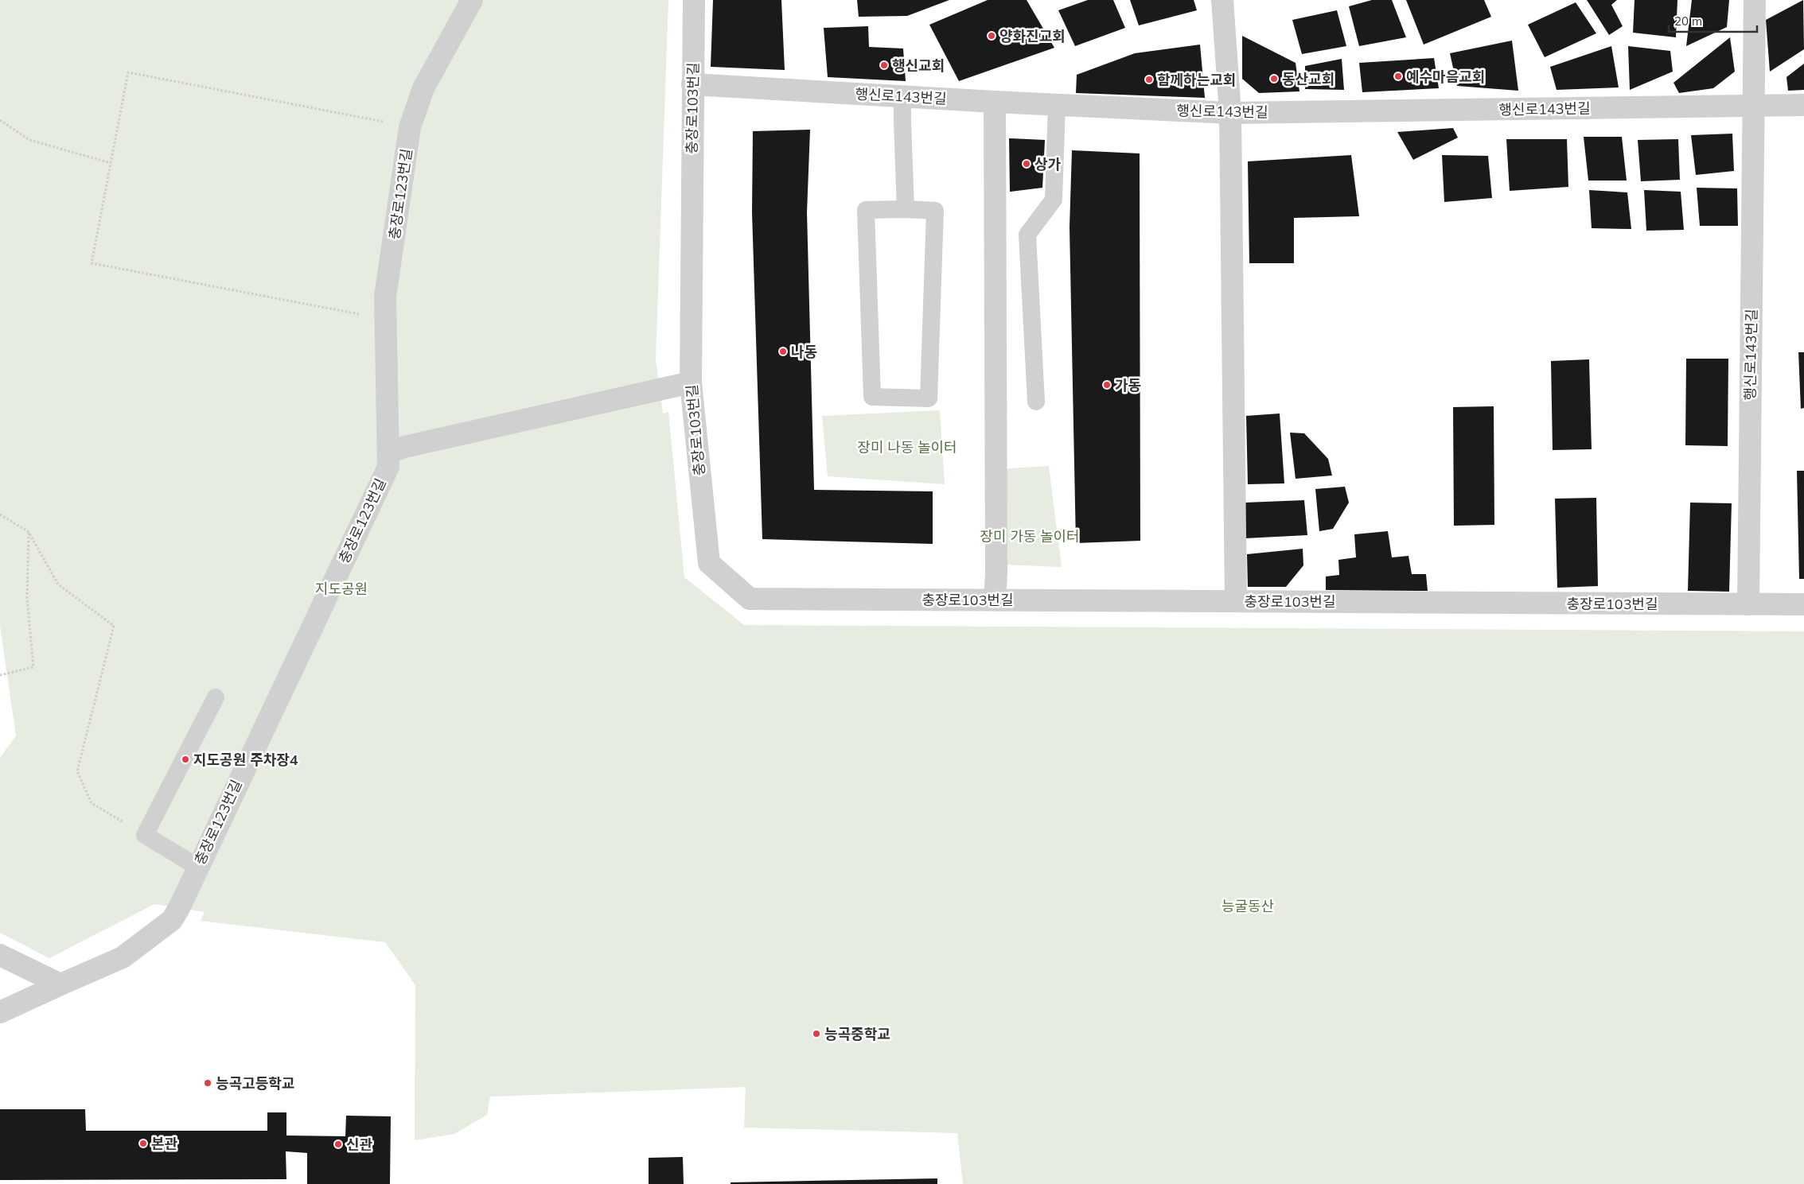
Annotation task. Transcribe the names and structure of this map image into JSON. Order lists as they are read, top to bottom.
{
  "streets": {
    "street": ["행신로143번길", "충장로103번길", "충장로123번길"]
  },
  "crossings": [
    ["행신로143번길", "충장로103번길"]
  ],
  "parks": [
    "장미 나동 놀이터",
    "장미 가동 놀이터",
    "지도공원",
    "능굴동산"
  ],
  "places": [
    "양화진교회",
    "행신교회",
    "예수마음교회",
    "동산교회",
    "함께하는교회",
    "상가",
    "나동",
    "가동",
    "지도공원 주차장4",
    "능곡중학교",
    "능곡고등학교",
    "본관",
    "신관"
  ],
  "scale_bar": "20 m"
}
